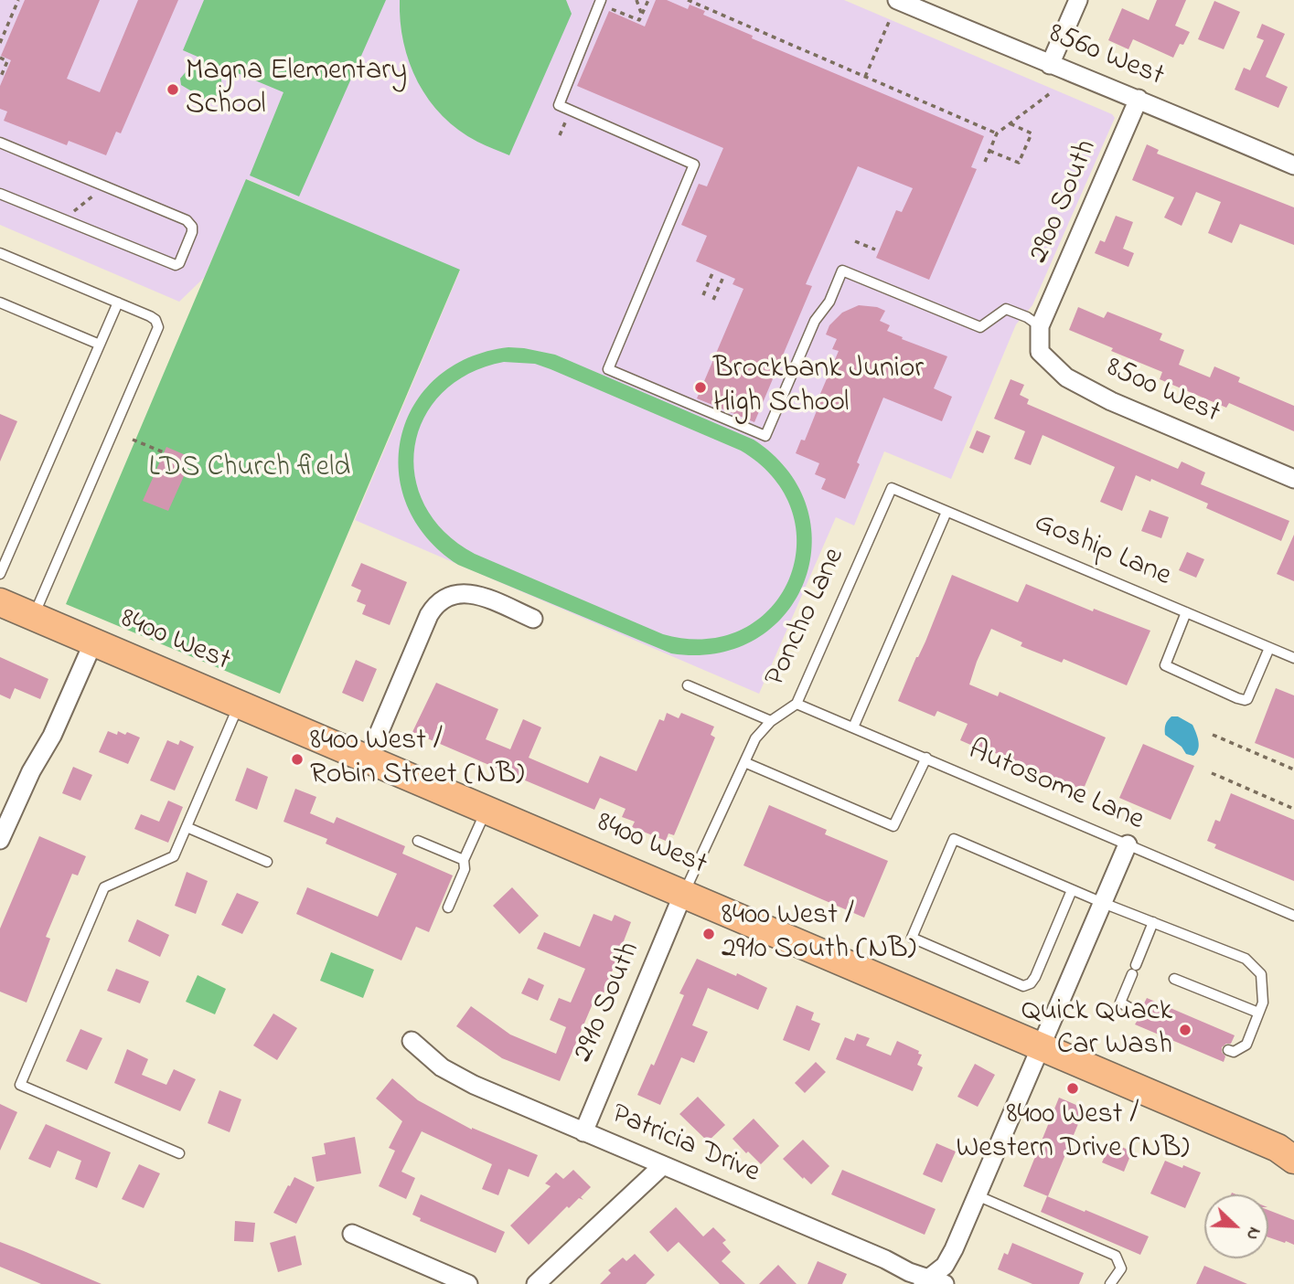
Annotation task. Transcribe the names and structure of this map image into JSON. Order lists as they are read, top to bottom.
{
  "streets": {
    "main road": ["8400 West"],
    "street": [
      "8560 West",
      "2900 South",
      "8500 West",
      "2910 South",
      "Patricia Drive"
    ],
    "lane": ["Goship Lane", "Poncho Lane", "Autosome Lane"]
  },
  "crossings": [
    ["8560 West", "2900 South"],
    ["2900 South", "8500 West"],
    ["Goship Lane", "Poncho Lane"],
    ["Poncho Lane", "8400 West"],
    ["Poncho Lane", "Autosome Lane"],
    ["Poncho Lane", "2910 South"],
    ["8400 West", "2910 South"],
    ["2910 South", "Patricia Drive"]
  ],
  "parks": ["LDS Church field"],
  "places": [
    "Magna Elementary School",
    "Brockbank Junior High School",
    "8400 West / Robin Street (NB)",
    "8400 West / 2910 South (NB)",
    "Quick Quack Car Wash",
    "8400 West / Western Drive (NB)"
  ],
  "north": "bottom right"
}
